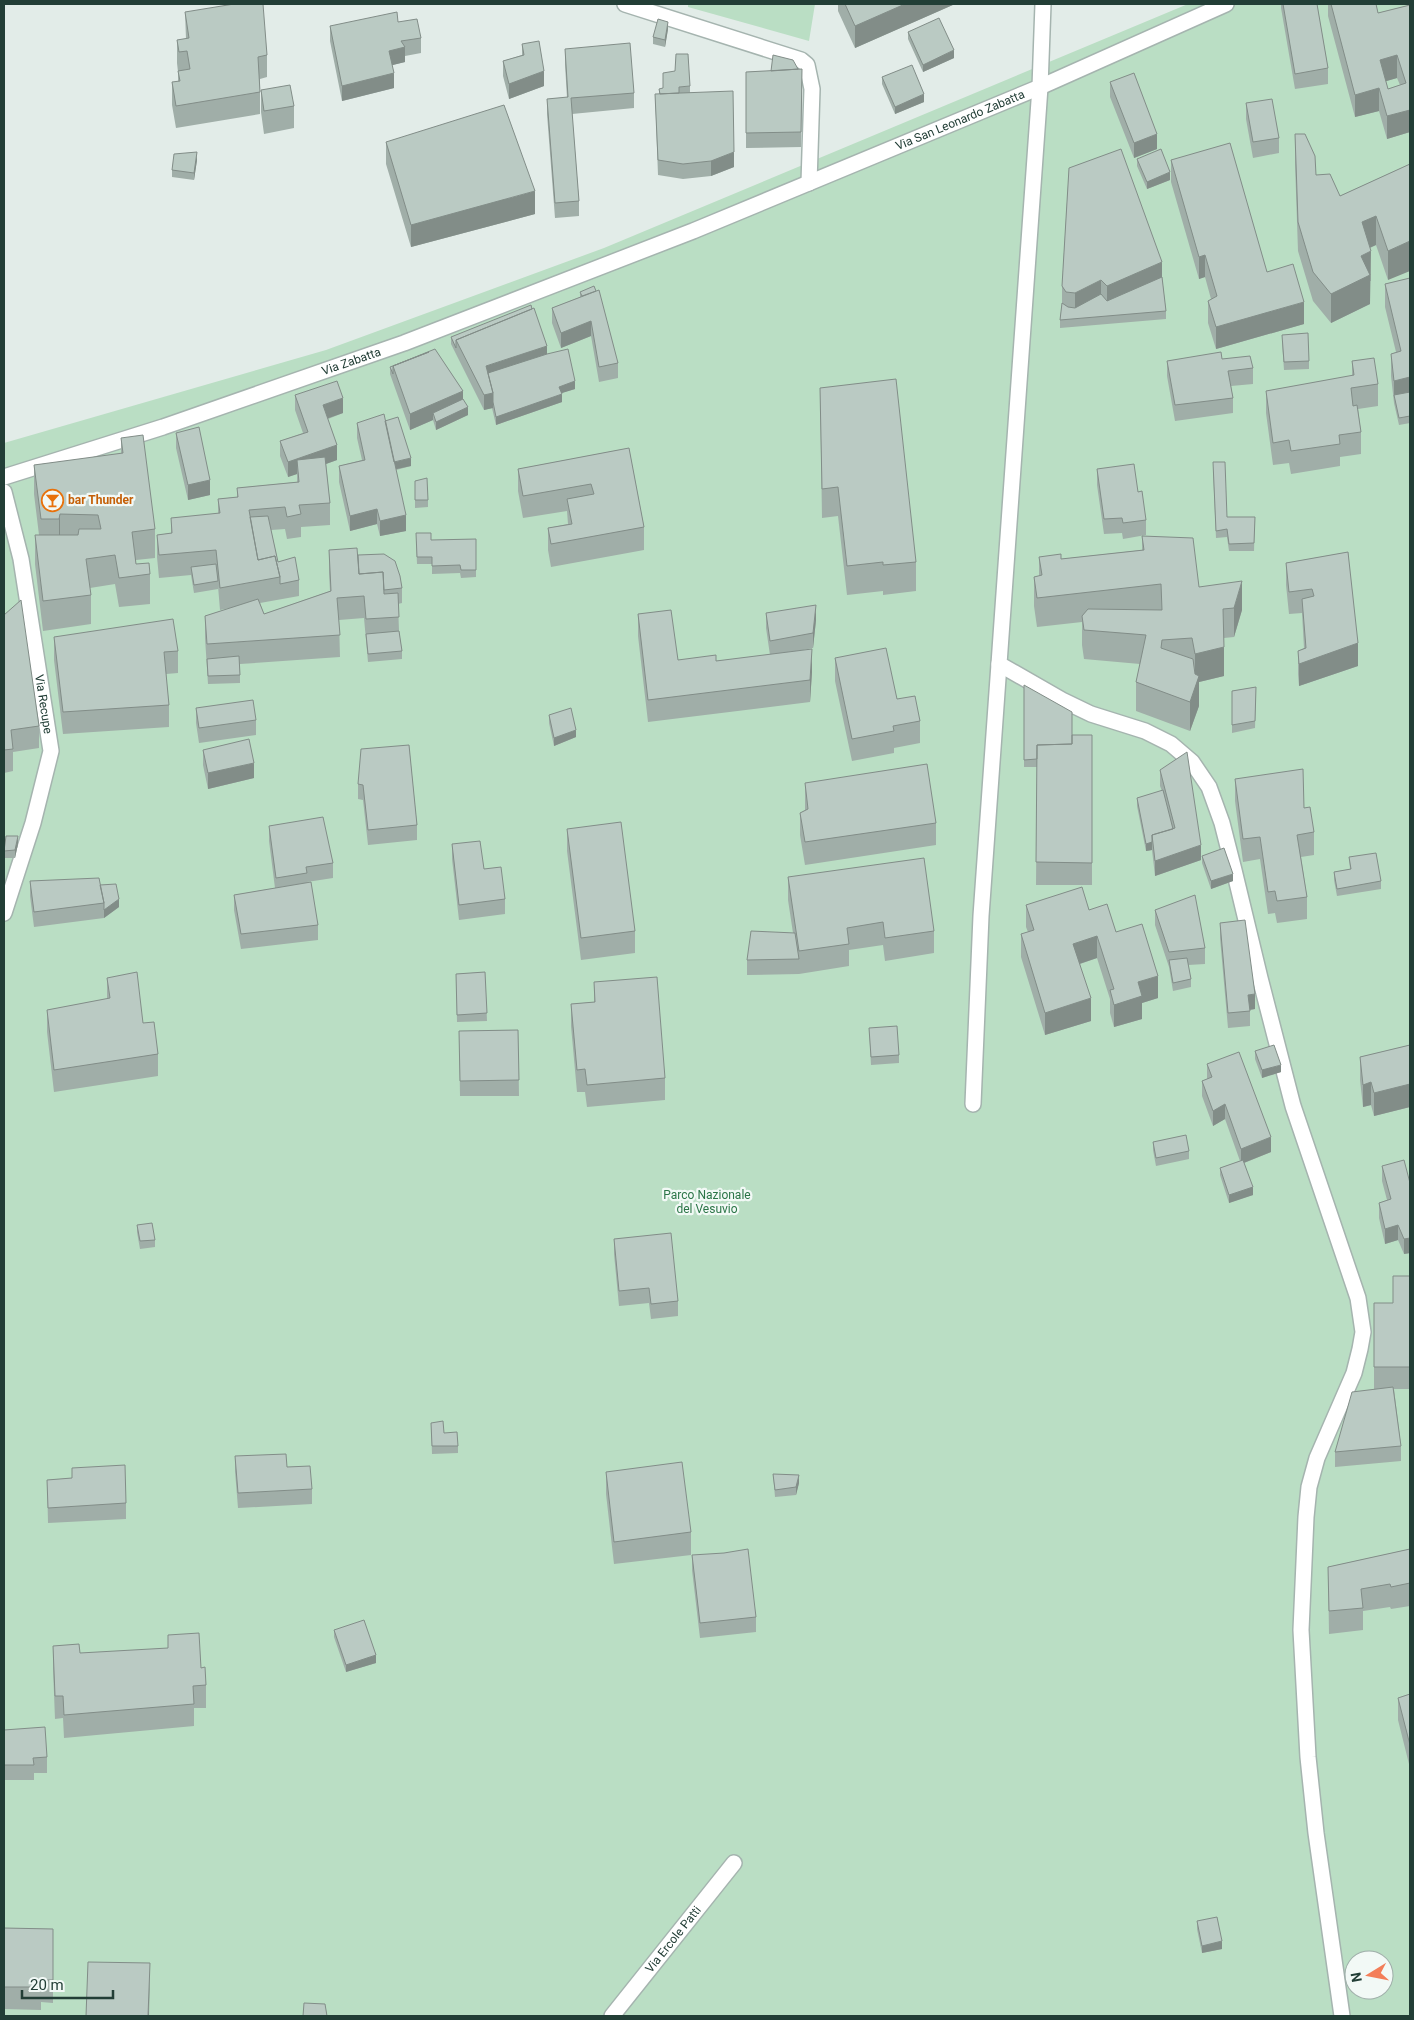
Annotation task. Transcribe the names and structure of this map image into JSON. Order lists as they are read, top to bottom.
{
  "streets": {
    "street": [
      "Via San Leonardo Zabatta",
      "Via Zabatta",
      "Via Recupe",
      "Via Ercole Patti"
    ]
  },
  "crossings": [
    ["Via San Leonardo Zabatta", "Via Zabatta"]
  ],
  "parks": ["Parco Nazionale del Vesuvio"],
  "places": {
    "bar": ["bar Thunder"]
  },
  "scale_bar": "20 m",
  "north": "left"
}
